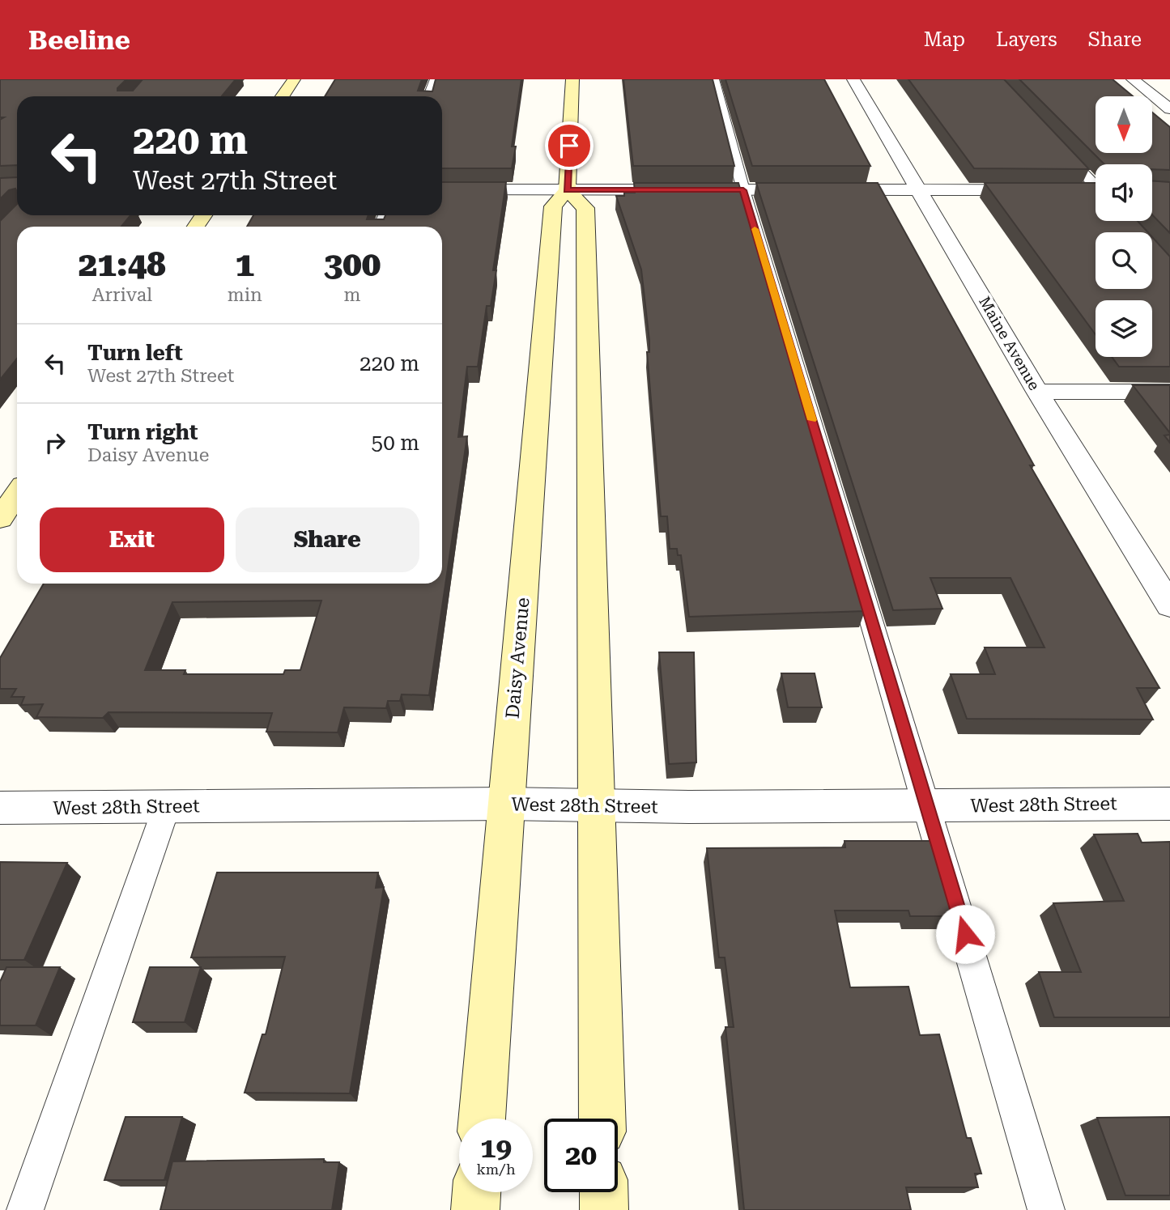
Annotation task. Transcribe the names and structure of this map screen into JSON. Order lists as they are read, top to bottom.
{
  "streets": {
    "street": ["Maine Avenue", "Daisy Avenue", "West 28th Street"]
  },
  "crossings": [
    ["Daisy Avenue", "West 28th Street"]
  ],
  "north": "bottom",
  "page": {
    "header": "Beeline",
    "nav": ["Map", "Layers", "Share"],
    "turn": ["220 m", "West 27th Street"],
    "eta": [
      "21:48",
      "Arrival",
      "1",
      "min",
      "300",
      "m"
    ],
    "list": [
      {
        "name": "Turn left",
        "note": "West 27th Street",
        "value": "220 m"
      },
      {
        "name": "Turn right",
        "note": "Daisy Avenue",
        "value": "50 m"
      }
    ],
    "buttons": ["Exit", "Share"],
    "speed": "19 km/h",
    "limit": "20"
  }
}
